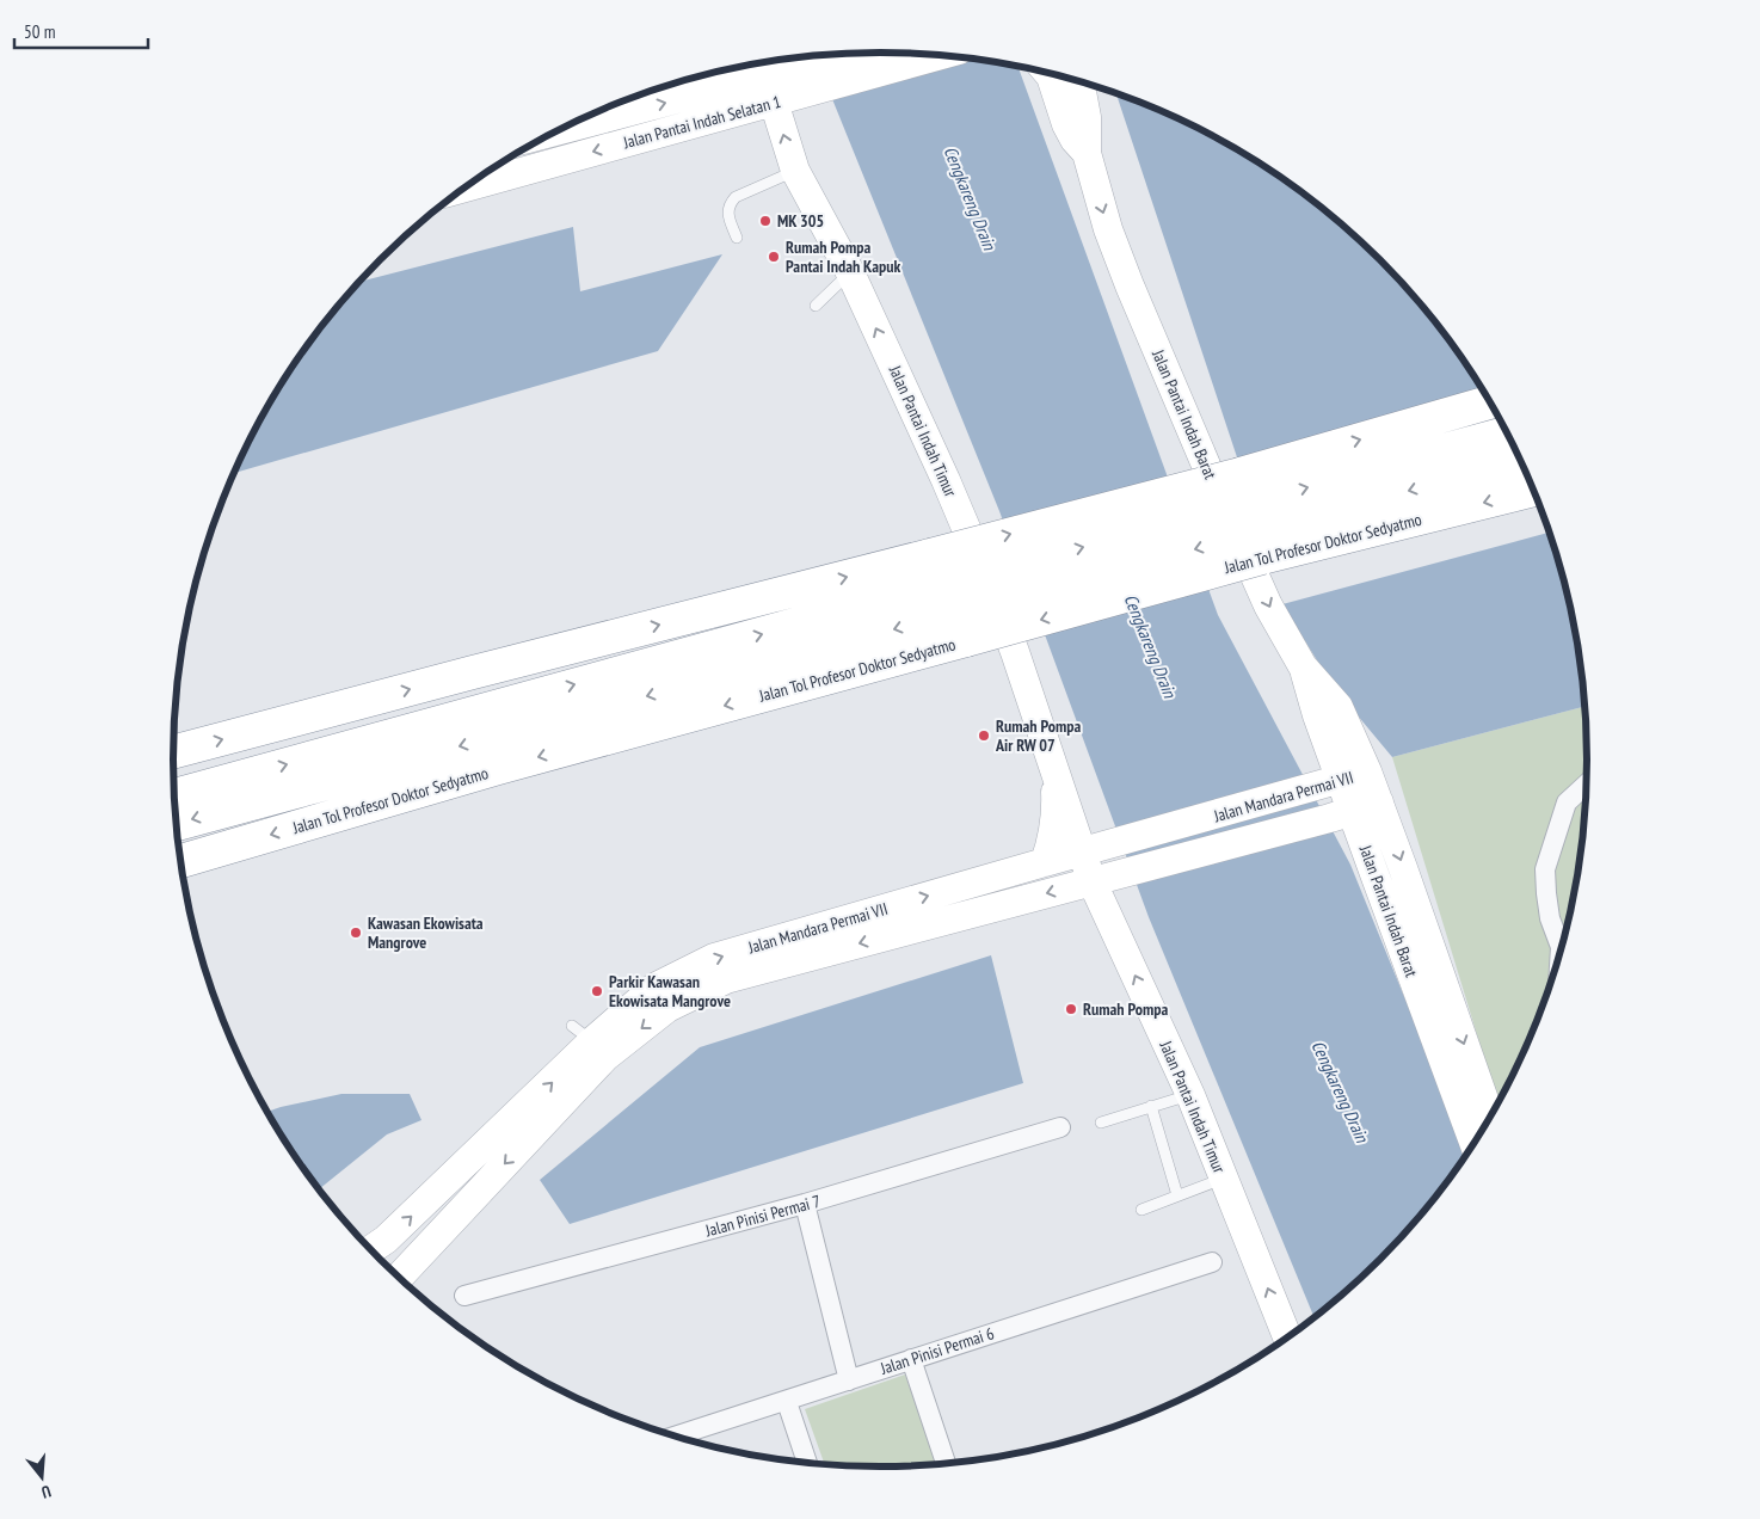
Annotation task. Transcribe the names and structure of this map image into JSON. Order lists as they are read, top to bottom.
{
  "streets": {
    "highway": ["Jalan Tol Profesor Doktor Sedyatmo"],
    "main road": [
      "Jalan Pantai Indah Selatan 1",
      "Jalan Pantai Indah Barat",
      "Jalan Pantai Indah Timur",
      "Jalan Mandara Permai VII"
    ],
    "street": ["Jalan Pinisi Permai 7", "Jalan Pinisi Permai 6"]
  },
  "crossings": [
    ["Jalan Pantai Indah Selatan 1", "Jalan Pantai Indah Timur"],
    ["Jalan Pantai Indah Barat", "Jalan Mandara Permai VII"],
    ["Jalan Pantai Indah Timur", "Jalan Mandara Permai VII"]
  ],
  "one_way": ["Jalan Pantai Indah Timur"],
  "water": ["Cengkareng Drain"],
  "places": [
    "MK 305",
    "Rumah Pompa Pantai Indah Kapuk",
    "Rumah Pompa Air RW 07",
    "Kawasan Ekowisata Mangrove",
    "Parkir Kawasan Ekowisata Mangrove",
    "Rumah Pompa"
  ],
  "scale_bar": "50 m",
  "north": "bottom"
}
